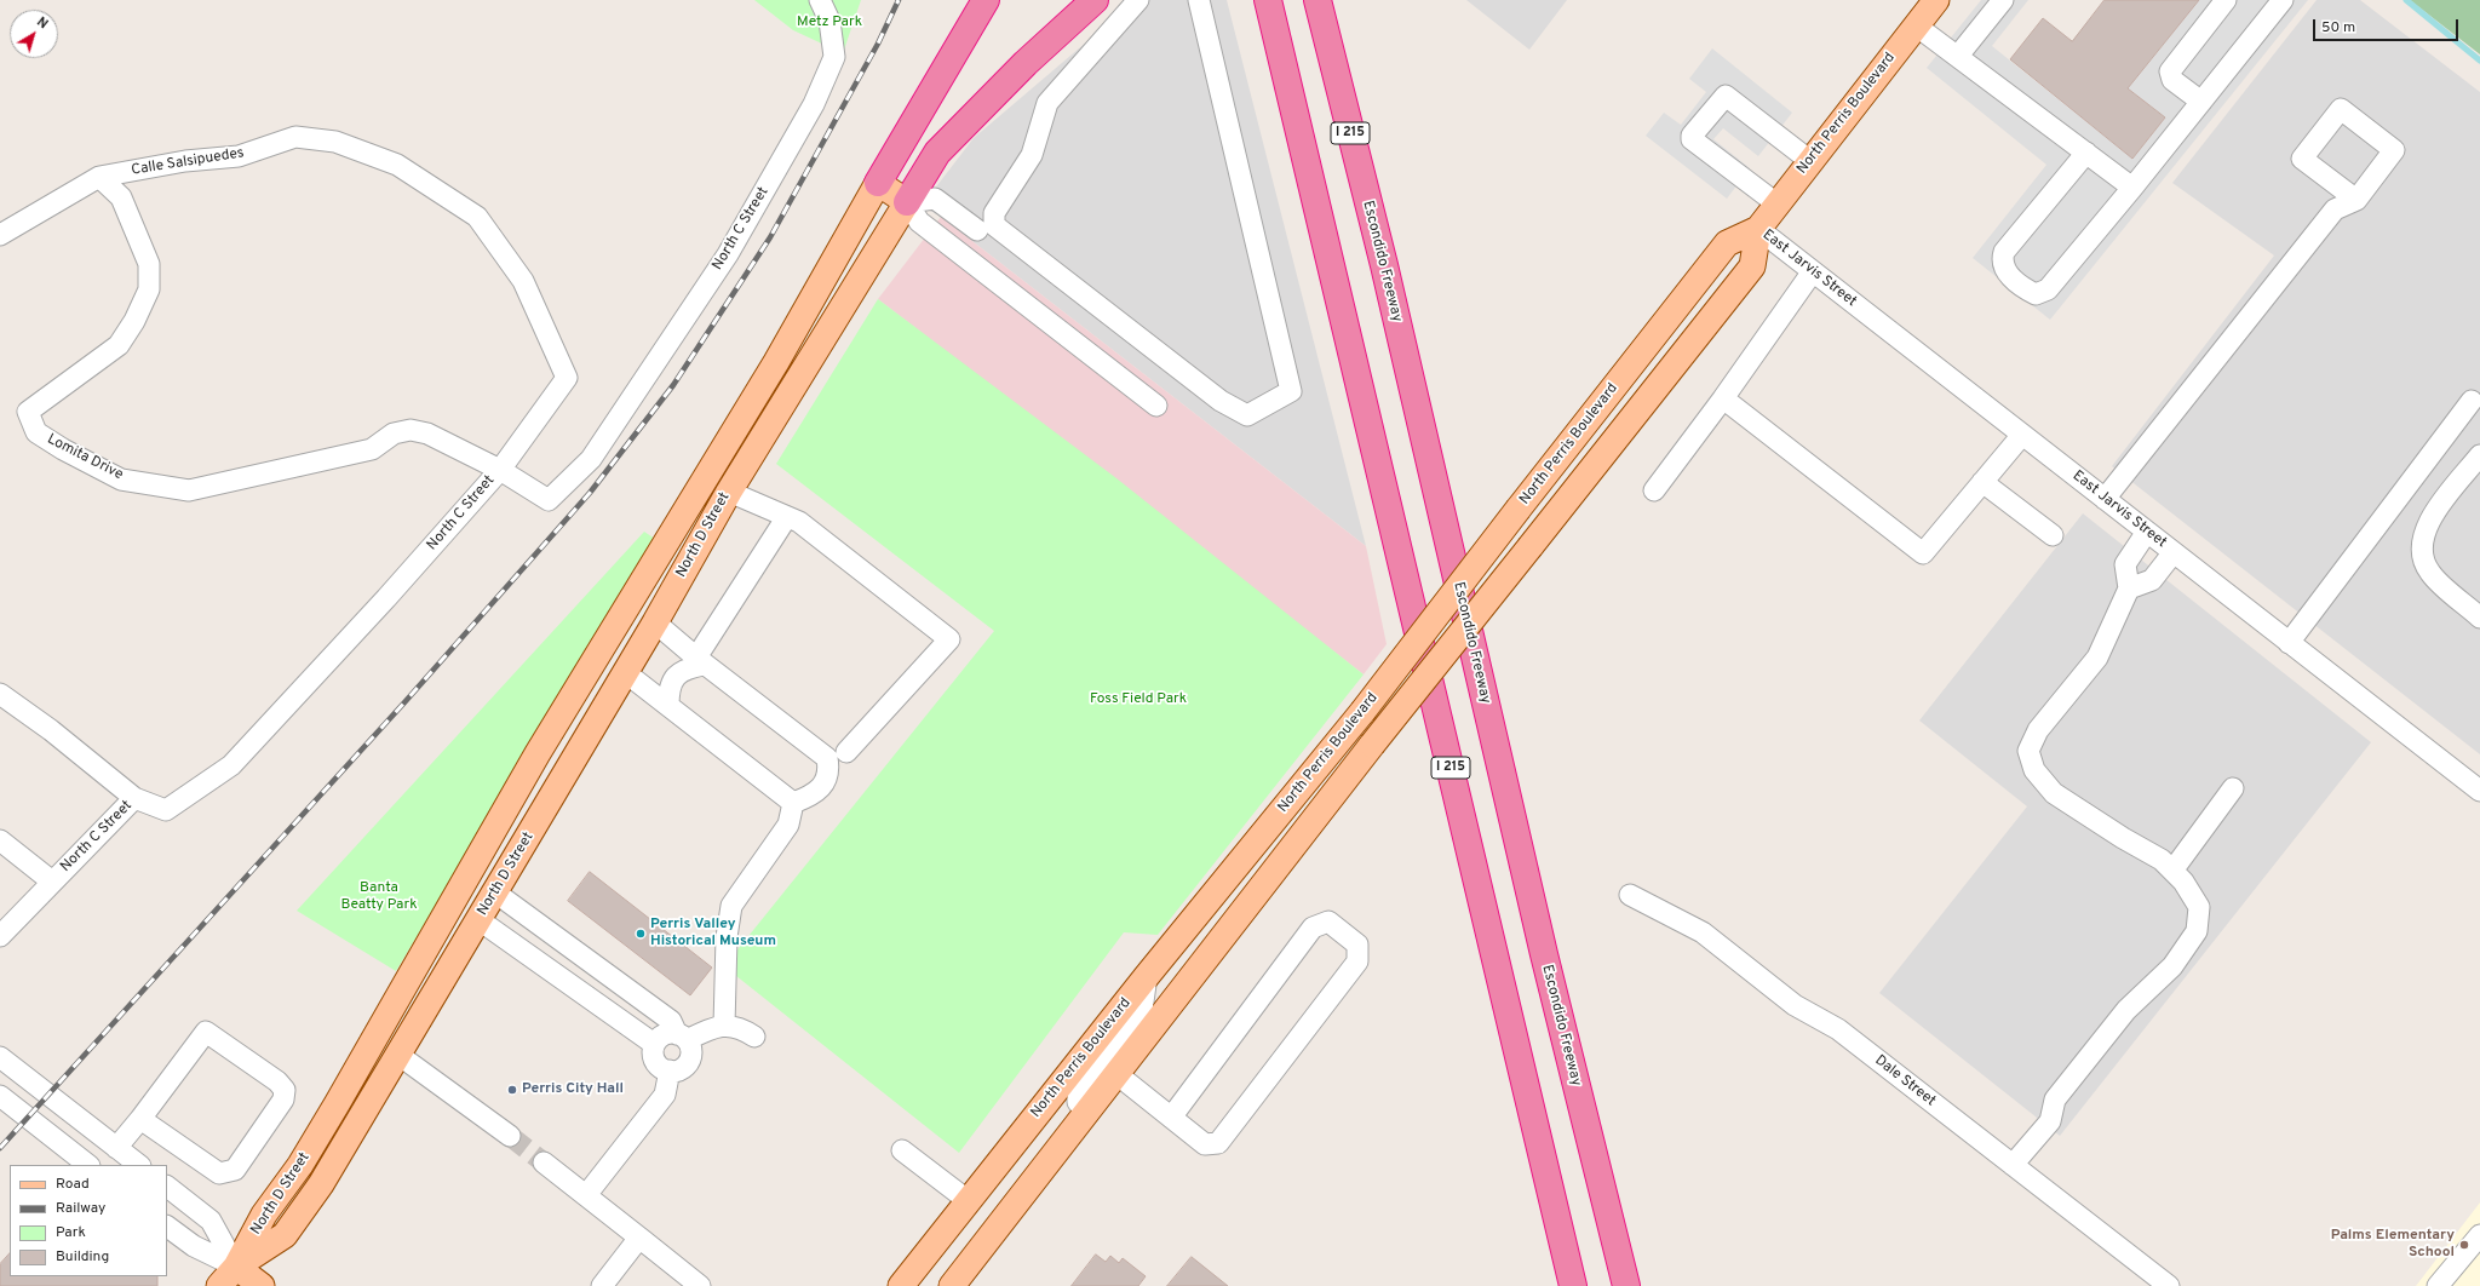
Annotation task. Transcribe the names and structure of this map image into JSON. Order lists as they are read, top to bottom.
{
  "streets": {
    "highway": ["I 215", "Escondido Freeway"],
    "main road": ["North Perris Boulevard", "North D Street"],
    "street": [
      "Calle Salsipuedes",
      "North C Street",
      "East Jarvis Street",
      "Lomita Drive",
      "Dale Street"
    ]
  },
  "crossings": [
    ["North Perris Boulevard", "East Jarvis Street"],
    ["Calle Salsipuedes", "North C Street"],
    ["Calle Salsipuedes", "Lomita Drive"],
    ["North C Street", "Lomita Drive"]
  ],
  "parks": ["Metz Park", "Foss Field Park", "Banta Beatty Park"],
  "places": ["Perris Valley Historical Museum", "Perris City Hall", "Palms Elementary School"],
  "legend": [
    "Road",
    "Railway",
    "Park",
    "Building"
  ],
  "scale_bar": "50 m",
  "north": "top right"
}
